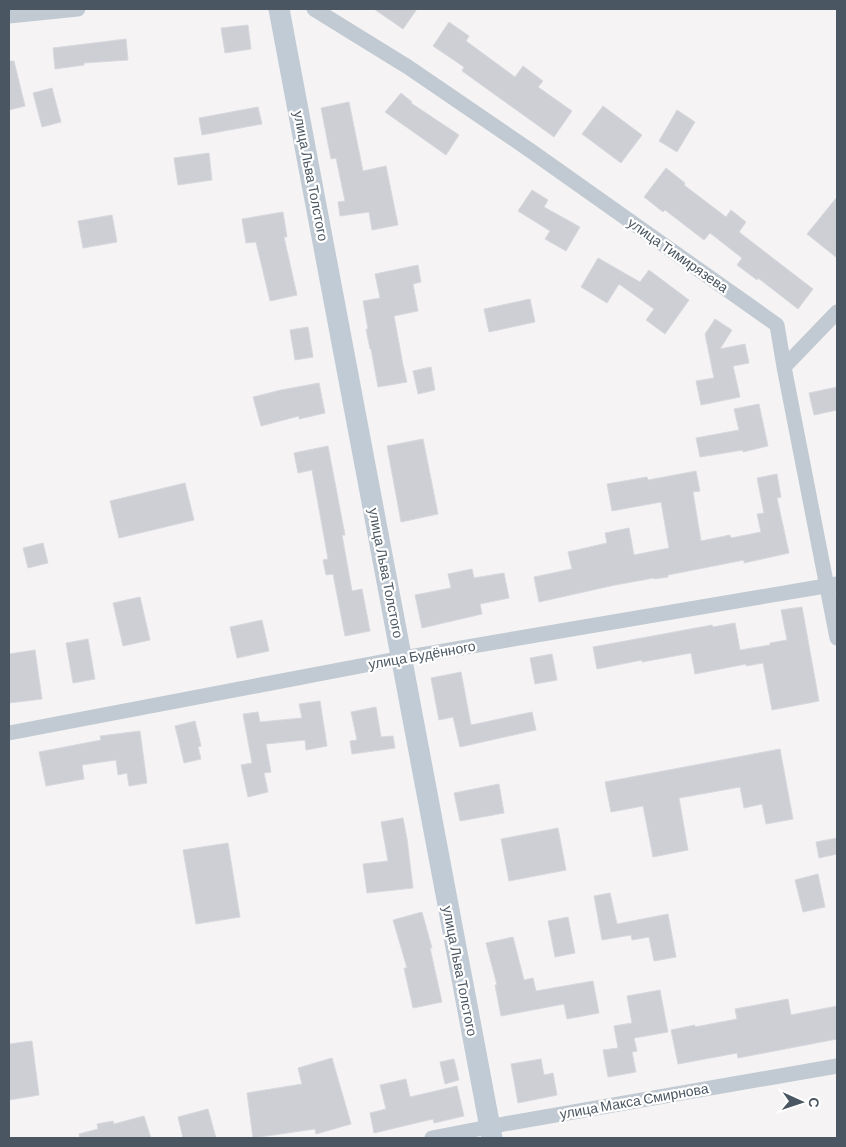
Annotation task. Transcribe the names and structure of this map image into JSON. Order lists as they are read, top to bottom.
{
  "streets": {
    "street": [
      "улица Льва Толстого",
      "улица Тимирязева",
      "улица Будённого",
      "улица Макса Смирнова"
    ]
  },
  "crossings": [
    ["улица Льва Толстого", "улица Будённого"],
    ["улица Льва Толстого", "улица Макса Смирнова"],
    ["улица Тимирязева", "улица Будённого"]
  ],
  "north": "right"
}
